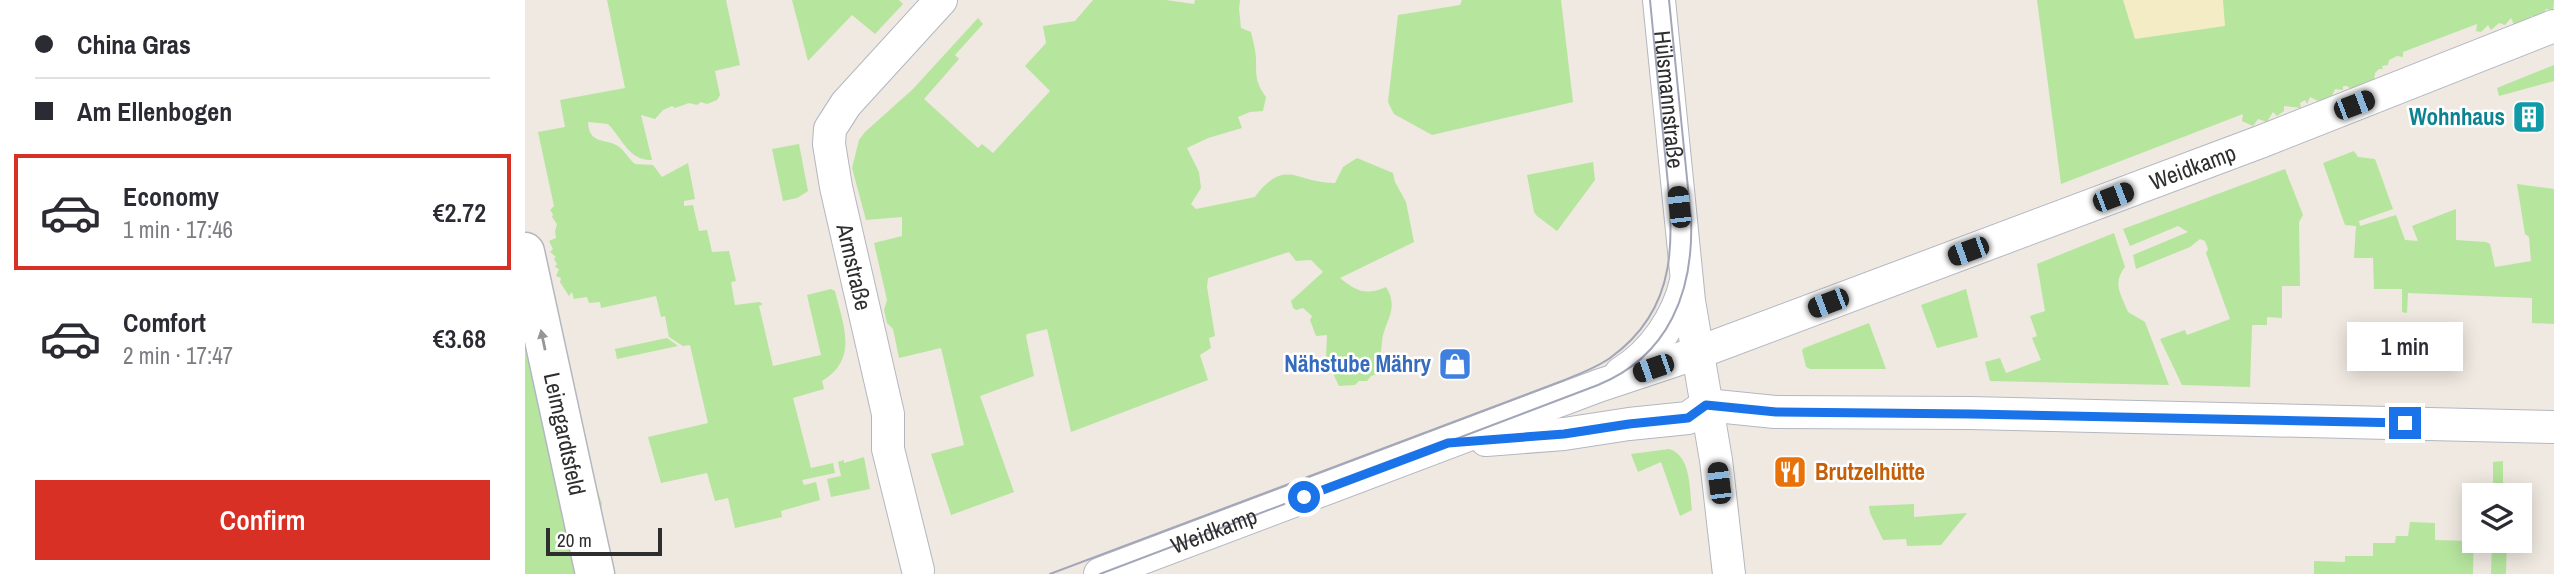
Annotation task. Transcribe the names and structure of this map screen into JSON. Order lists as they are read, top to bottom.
{
  "streets": {
    "main road": ["Leimgardtsfeld"],
    "street": ["Hülsmannstraße", "Weidkamp", "Armstraße"]
  },
  "crossings": [
    ["Hülsmannstraße", "Weidkamp"]
  ],
  "one_way": ["Leimgardtsfeld"],
  "places": {
    "building": ["Wohnhaus"],
    "shop": ["Nähstube Mähry"],
    "restaurant": ["Brutzelhütte"]
  },
  "scale_bar": "20 m",
  "page": {
    "banner": ["China Gras", "Am Ellenbogen"],
    "list": [
      {
        "name": "Economy",
        "note": "1 min · 17:46",
        "value": "€2.72"
      },
      {
        "name": "Comfort",
        "note": "2 min · 17:47",
        "value": "€3.68"
      }
    ],
    "bubble": "1 min",
    "buttons": "Confirm",
    "scale": "20 m"
  }
}
